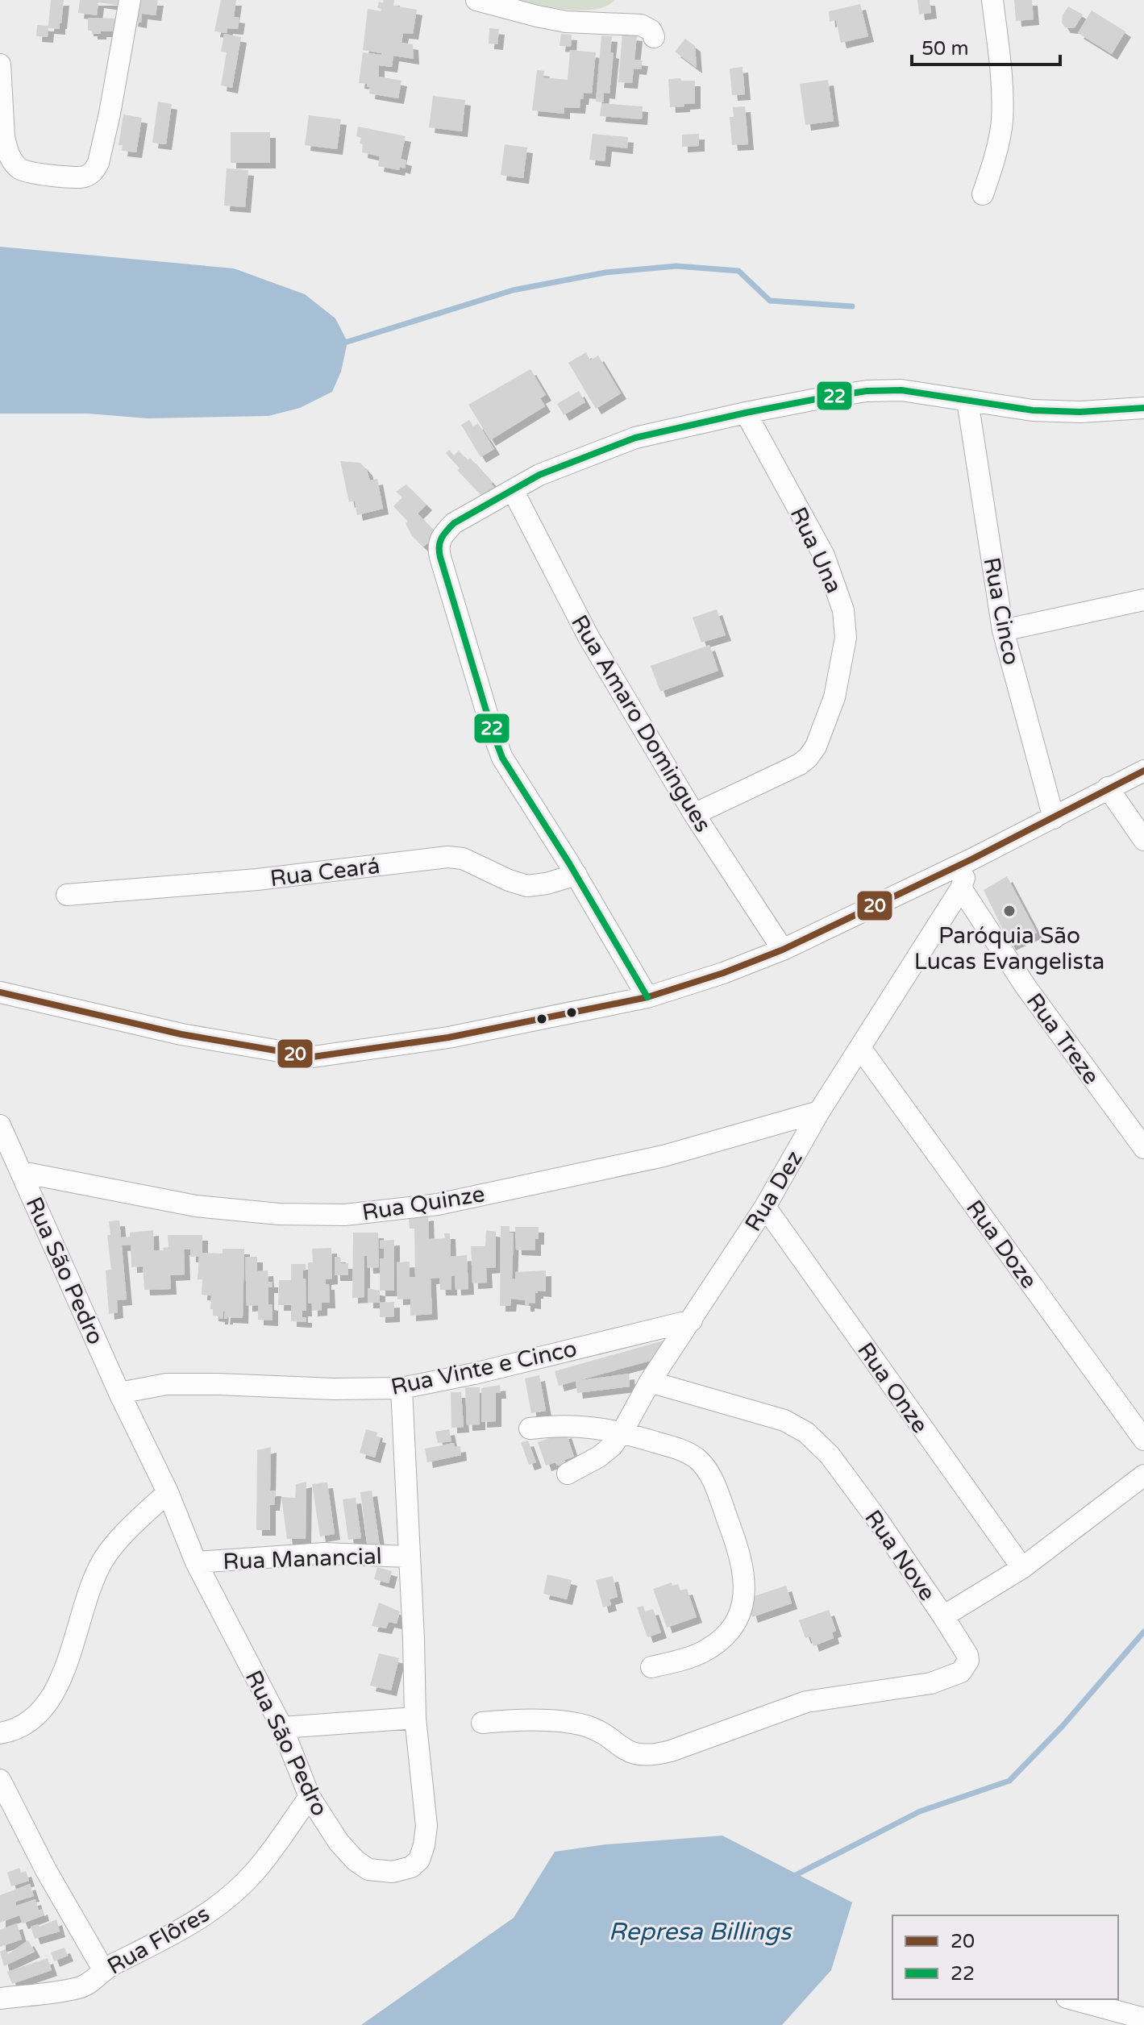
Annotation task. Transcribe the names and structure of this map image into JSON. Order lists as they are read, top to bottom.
{
  "streets": {
    "street": [
      "Rua Una",
      "Rua Cinco",
      "Rua Amaro Domingues",
      "Rua Ceará",
      "Rua Treze",
      "Rua Dez",
      "Rua Quinze",
      "Rua Doze",
      "Rua São Pedro",
      "Rua Vinte e Cinco",
      "Rua Onze",
      "Rua Nove",
      "Rua Manancial",
      "Rua Flôres"
    ]
  },
  "crossings": [
    ["Rua Una", "Rua Amaro Domingues"],
    ["Rua Treze", "Rua Dez"],
    ["Rua Dez", "Rua Quinze"],
    ["Rua Dez", "Rua Doze"],
    ["Rua Dez", "Rua Vinte e Cinco"],
    ["Rua Dez", "Rua Onze"],
    ["Rua Dez", "Rua Nove"],
    ["Rua Quinze", "Rua São Pedro"],
    ["Rua São Pedro", "Rua Vinte e Cinco"],
    ["Rua São Pedro", "Rua Manancial"],
    ["Rua São Pedro", "Rua Flôres"],
    ["Rua Onze", "Rua Nove"]
  ],
  "water": ["Represa Billings"],
  "places": ["Paróquia São Lucas Evangelista"],
  "lines": ["transit line 22", "transit line 20"],
  "legend": ["20", "22"],
  "scale_bar": "50 m"
}
